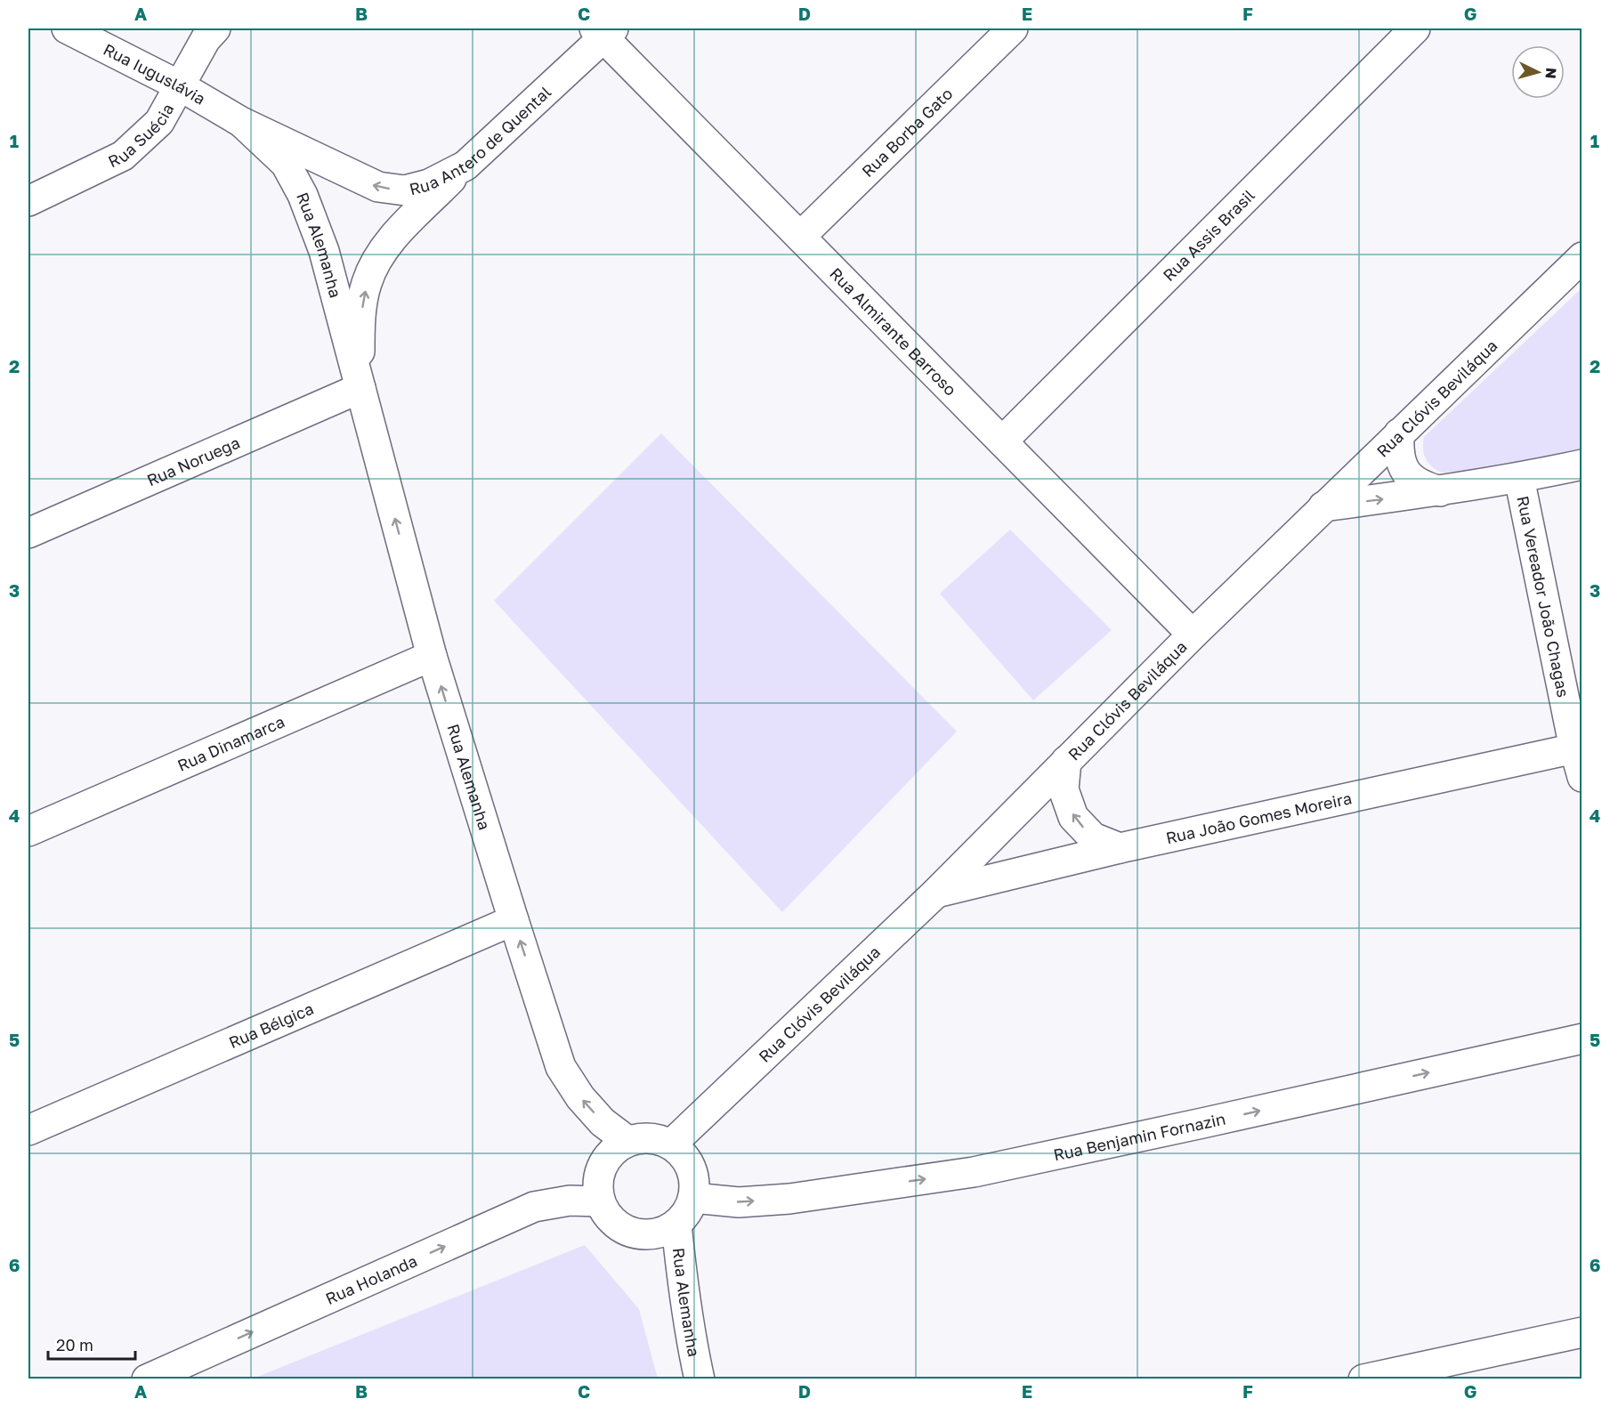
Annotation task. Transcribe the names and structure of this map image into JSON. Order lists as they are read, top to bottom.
{
  "streets": {
    "street": [
      "Rua Iuguslávia",
      "Rua Suécia",
      "Rua Borba Gato",
      "Rua Antero de Quental",
      "Rua Assis Brasil",
      "Rua Alemanha",
      "Rua Almirante Barroso",
      "Rua Clóvis Beviláqua",
      "Rua Noruega",
      "Rua Vereador João Chagas",
      "Rua Dinamarca",
      "Rua João Gomes Moreira",
      "Rua Bélgica",
      "Rua Benjamin Fornazin",
      "Rua Holanda"
    ]
  },
  "crossings": [
    ["Rua Iuguslávia", "Rua Suécia"],
    ["Rua Iuguslávia", "Rua Antero de Quental"],
    ["Rua Iuguslávia", "Rua Alemanha"],
    ["Rua Borba Gato", "Rua Almirante Barroso"],
    ["Rua Antero de Quental", "Rua Alemanha"],
    ["Rua Antero de Quental", "Rua Almirante Barroso"],
    ["Rua Assis Brasil", "Rua Almirante Barroso"],
    ["Rua Alemanha", "Rua Clóvis Beviláqua"],
    ["Rua Alemanha", "Rua Noruega"],
    ["Rua Alemanha", "Rua Dinamarca"],
    ["Rua Alemanha", "Rua Bélgica"],
    ["Rua Alemanha", "Rua Benjamin Fornazin"],
    ["Rua Alemanha", "Rua Holanda"],
    ["Rua Almirante Barroso", "Rua Clóvis Beviláqua"],
    ["Rua Clóvis Beviláqua", "Rua João Gomes Moreira"],
    ["Rua Clóvis Beviláqua", "Rua Benjamin Fornazin"],
    ["Rua Clóvis Beviláqua", "Rua Holanda"],
    ["Rua Vereador João Chagas", "Rua João Gomes Moreira"],
    ["Rua Benjamin Fornazin", "Rua Holanda"]
  ],
  "one_way": [
    "Rua Antero de Quental",
    "Rua Alemanha",
    "Rua Benjamin Fornazin",
    "Rua Holanda"
  ],
  "scale_bar": "20 m",
  "north": "right",
  "grid": {
    "columns": [
      "A",
      "B",
      "C",
      "D",
      "E",
      "F",
      "G"
    ],
    "rows": [
      "1",
      "2",
      "3",
      "4",
      "5",
      "6"
    ]
  }
}
